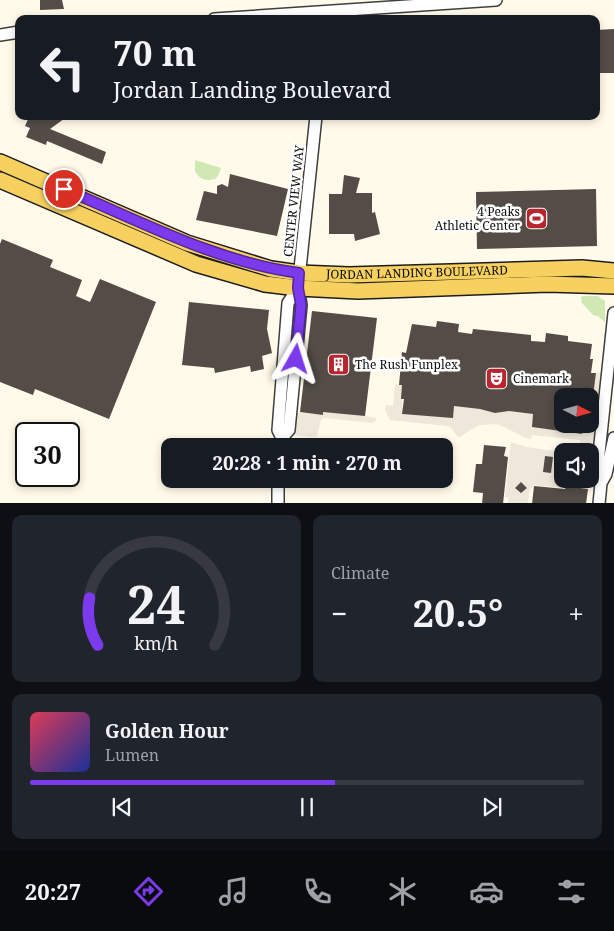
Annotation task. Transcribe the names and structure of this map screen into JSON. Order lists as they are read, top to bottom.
{
  "streets": {
    "main road": ["JORDAN LANDING BOULEVARD"],
    "street": ["CENTER VIEW WAY"]
  },
  "crossings": [
    ["CENTER VIEW WAY", "JORDAN LANDING BOULEVARD"]
  ],
  "places": {
    "sports": ["4 Peaks Athletic Center"],
    "building": ["The Rush Funplex"],
    "theatre": ["Cinemark"]
  },
  "north": "right",
  "page": {
    "turn": ["70 m", "Jordan Landing Boulevard"],
    "limit": "30",
    "trip": "20:28 · 1 min · 270 m",
    "tile": "Climate",
    "heat": ["−", "20.5°", "+"],
    "song": ["Golden Hour", "Lumen"],
    "tabs": "20:27",
    "gauge": ["24", "km/h"]
  }
}
